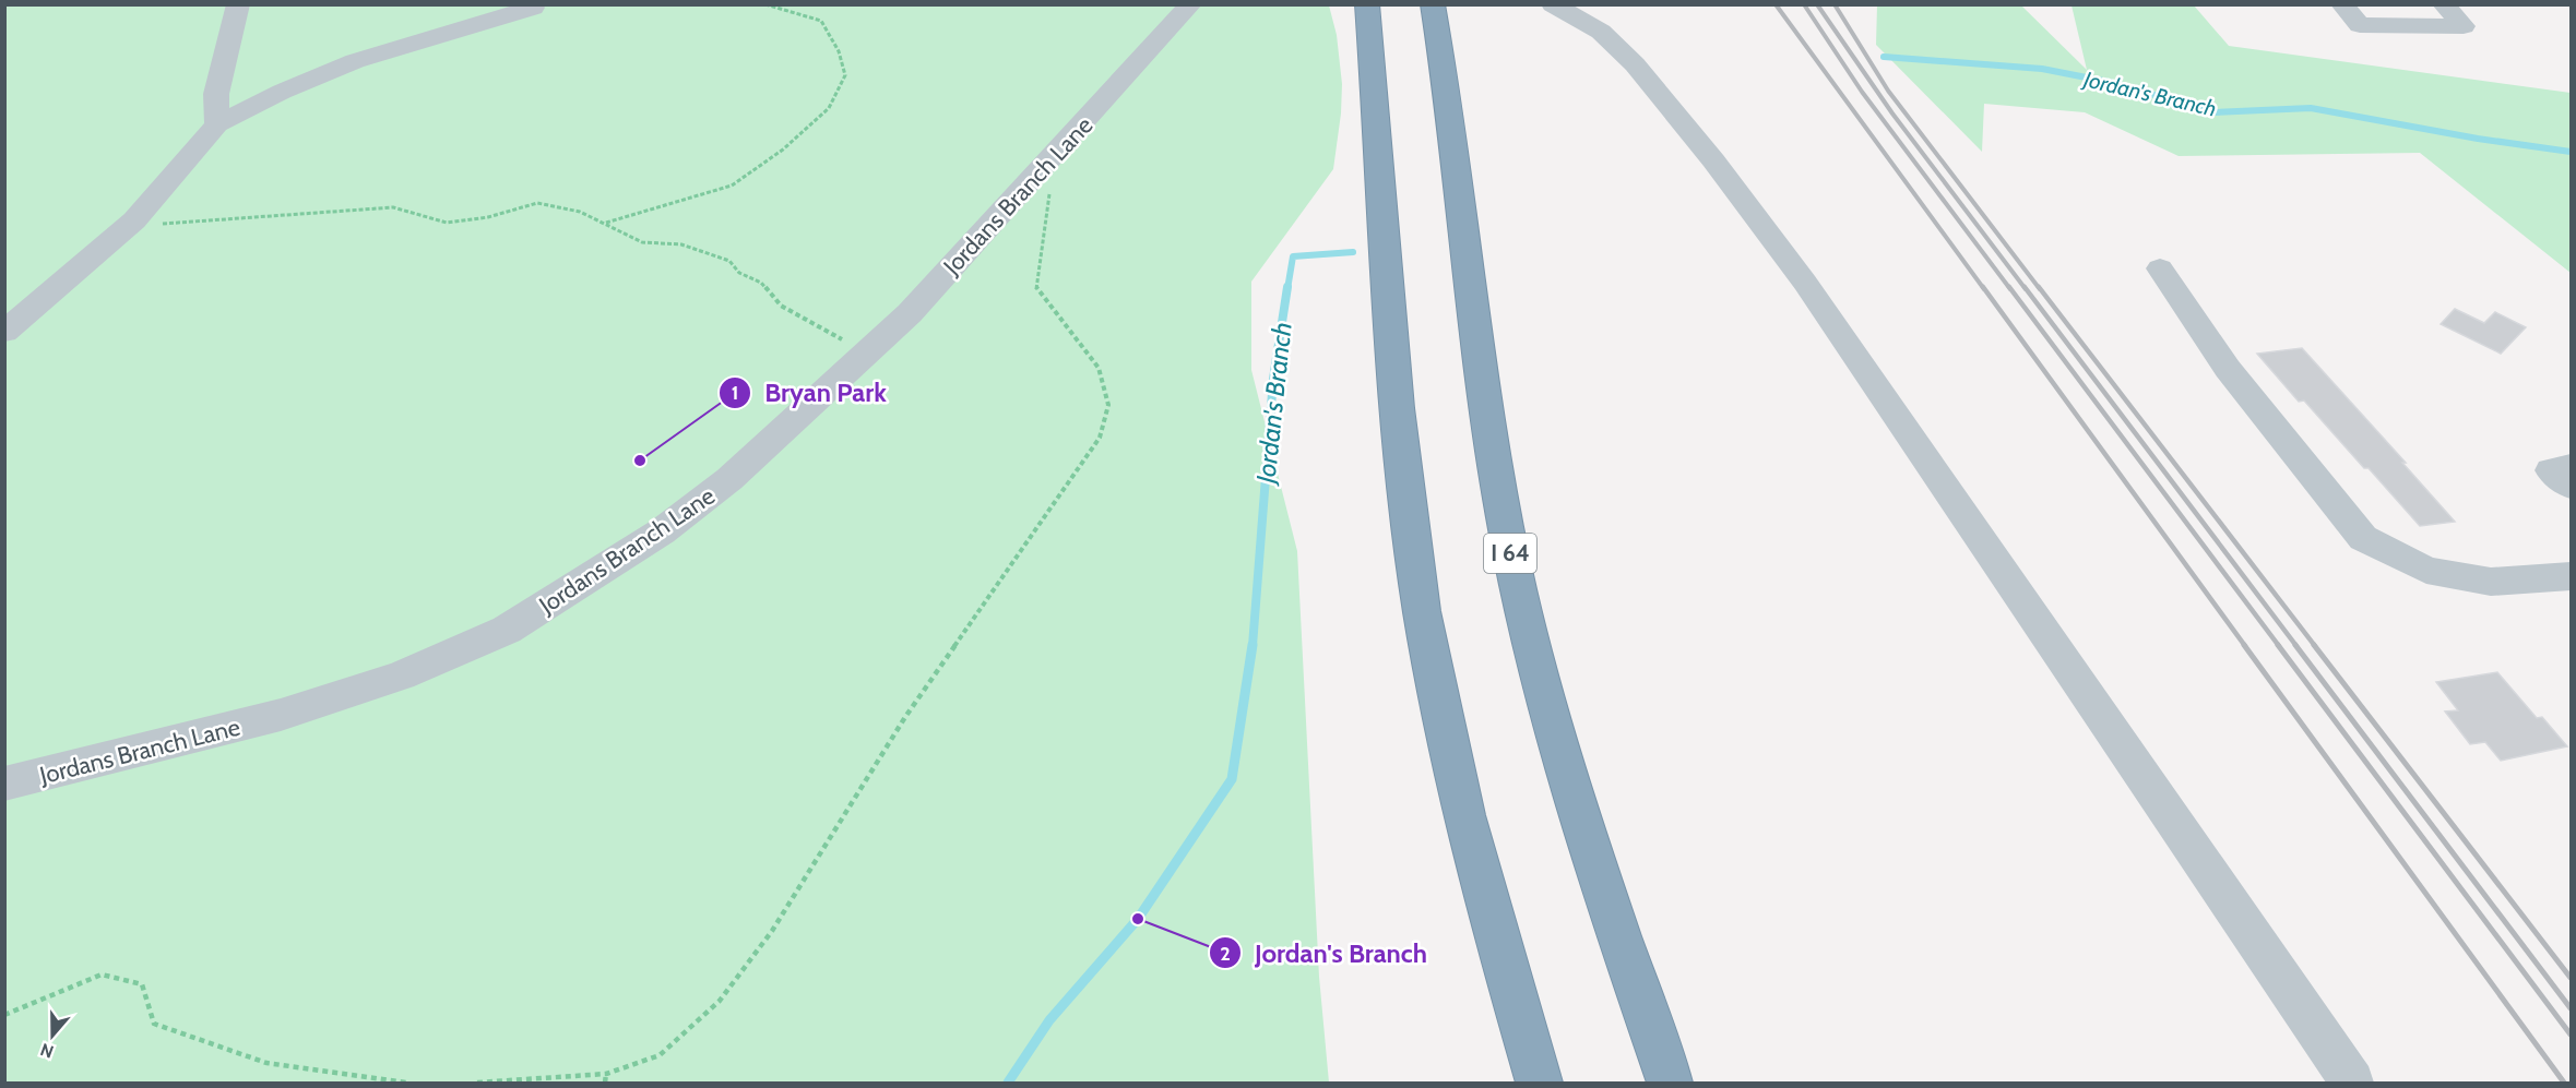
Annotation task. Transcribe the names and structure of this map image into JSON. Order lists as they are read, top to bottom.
{
  "streets": {
    "highway": ["I 64"],
    "street": ["Jordans Branch Lane"]
  },
  "water": ["Jordan's Branch"],
  "places": ["Bryan Park", "Jordan's Branch"],
  "north": "bottom"
}
